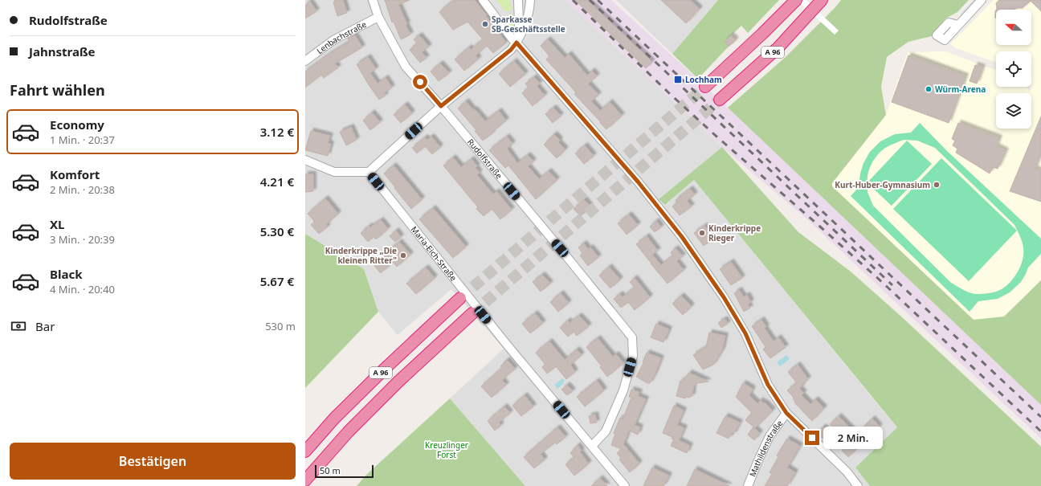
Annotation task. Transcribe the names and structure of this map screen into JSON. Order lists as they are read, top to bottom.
{
  "streets": {
    "highway": ["A 96"],
    "street": [
      "Lenbachstraße",
      "Rudolfstraße",
      "Maria-Eich-Straße",
      "Mathildenstraße"
    ]
  },
  "crossings": [
    ["Lenbachstraße", "Rudolfstraße"],
    ["Rudolfstraße", "Maria-Eich-Straße"]
  ],
  "parks": ["Kreuzlinger Forst"],
  "places": {
    "other": [
      "Sparkasse SB-Geschäftsstelle",
      "Würm-Arena",
      "Kurt-Huber-Gymnasium",
      "Kinderkrippe Rieger",
      "Kinderkrippe „Die kleinen Ritter\""
    ],
    "transit": ["Lochham"]
  },
  "scale_bar": "50 m",
  "north": "left",
  "page": {
    "banner": ["Rudolfstraße", "Jahnstraße"],
    "heading": "Fahrt wählen",
    "list": [
      {
        "name": "Economy",
        "note": "1 Min. · 20:37",
        "value": "3.12 €"
      },
      {
        "name": "Komfort",
        "note": "2 Min. · 20:38",
        "value": "4.21 €"
      },
      {
        "name": "XL",
        "note": "3 Min. · 20:39",
        "value": "5.30 €"
      },
      {
        "name": "Black",
        "note": "4 Min. · 20:40",
        "value": "5.67 €"
      }
    ],
    "pay": ["Bar", "530 m"],
    "bubble": "2 Min.",
    "buttons": "Bestätigen",
    "scale": "50 m"
  }
}
